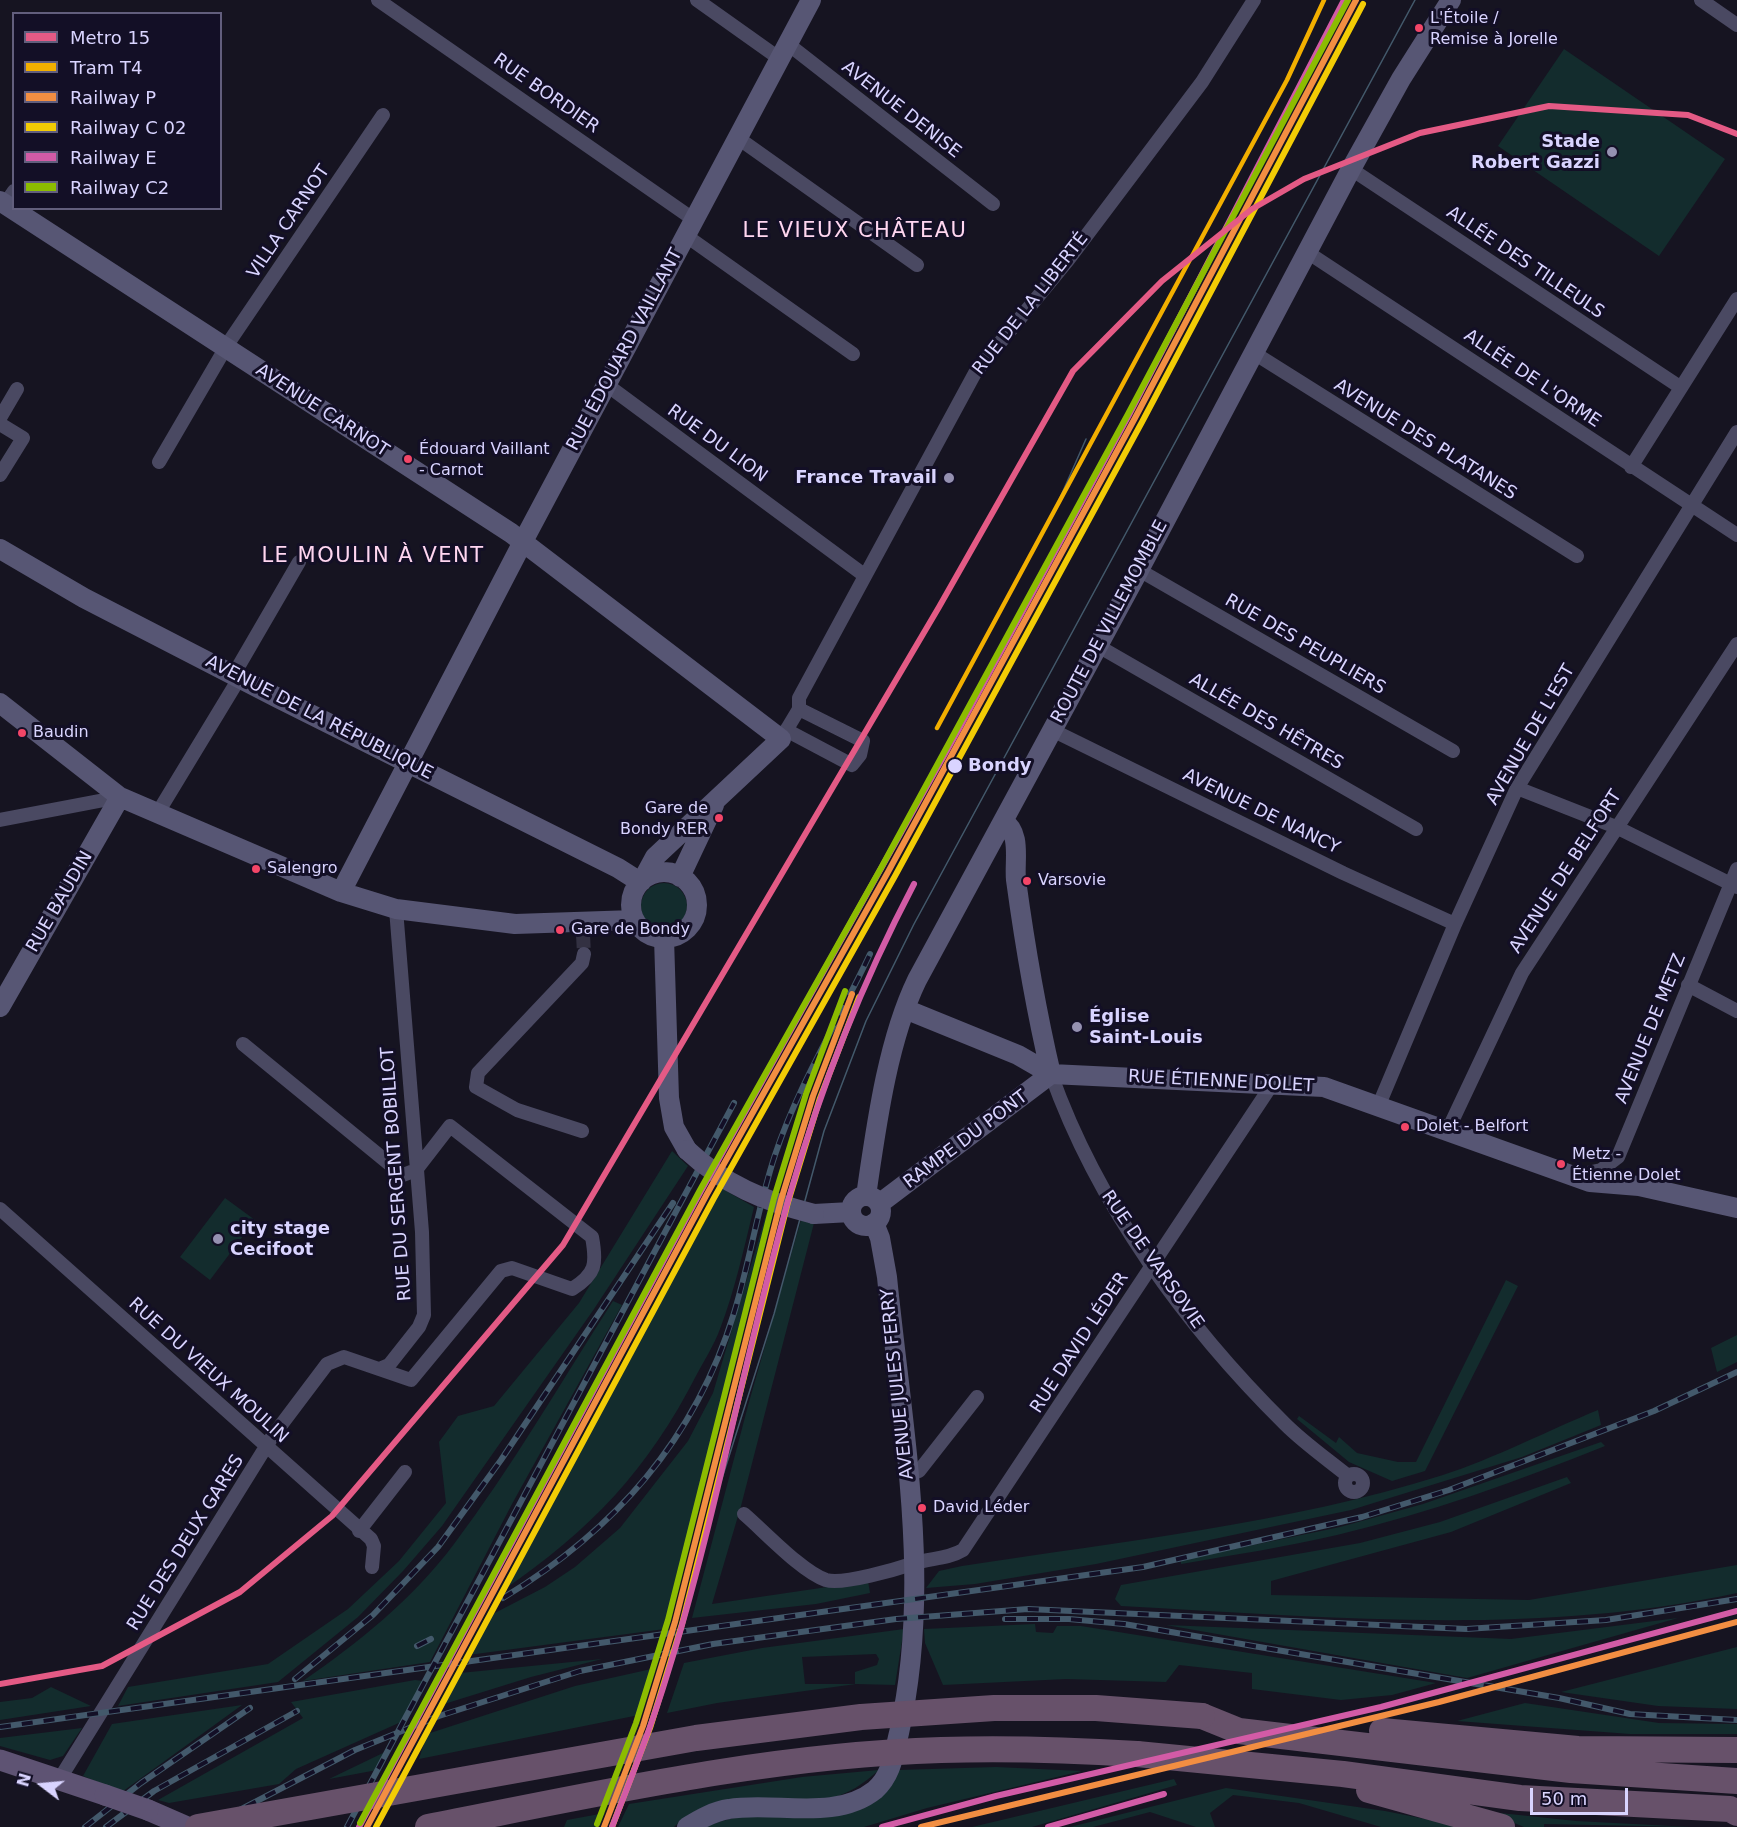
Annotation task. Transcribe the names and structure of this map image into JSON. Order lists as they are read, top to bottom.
{
  "streets": {
    "street": [
      "RUE BORDIER",
      "AVENUE DENISE",
      "VILLA CARNOT",
      "ALLÉE DES TILLEULS",
      "RUE DE LA LIBERTÉ",
      "RUE ÉDOUARD VAILLANT",
      "ALLÉE DE L'ORME",
      "AVENUE CARNOT",
      "AVENUE DES PLATANES",
      "RUE DU LION",
      "ROUTE DE VILLEMOMBLE",
      "RUE DES PEUPLIERS",
      "AVENUE DE LA RÉPUBLIQUE",
      "ALLÉE DES HÊTRES",
      "AVENUE DE L'EST",
      "AVENUE DE NANCY",
      "AVENUE DE BELFORT",
      "RUE BAUDIN",
      "AVENUE DE METZ",
      "RUE ÉTIENNE DOLET",
      "RAMPE DU PONT",
      "RUE DU SERGENT BOBILLOT",
      "RUE DE VARSOVIE",
      "RUE DAVID LÉDER",
      "RUE DU VIEUX MOULIN",
      "AVENUE JULES FERRY",
      "RUE DES DEUX GARES"
    ]
  },
  "crossings": [
    ["RUE BORDIER", "RUE ÉDOUARD VAILLANT"],
    ["AVENUE DENISE", "RUE ÉDOUARD VAILLANT"],
    ["VILLA CARNOT", "AVENUE CARNOT"],
    ["ALLÉE DES TILLEULS", "ROUTE DE VILLEMOMBLE"],
    ["RUE DE LA LIBERTÉ", "AVENUE CARNOT"],
    ["RUE DE LA LIBERTÉ", "RUE DU LION"],
    ["RUE DE LA LIBERTÉ", "AVENUE DE LA RÉPUBLIQUE"],
    ["RUE ÉDOUARD VAILLANT", "AVENUE CARNOT"],
    ["RUE ÉDOUARD VAILLANT", "RUE DU LION"],
    ["RUE ÉDOUARD VAILLANT", "AVENUE DE LA RÉPUBLIQUE"],
    ["ALLÉE DE L'ORME", "ROUTE DE VILLEMOMBLE"],
    ["ALLÉE DE L'ORME", "AVENUE DE L'EST"],
    ["AVENUE DES PLATANES", "ROUTE DE VILLEMOMBLE"],
    ["ROUTE DE VILLEMOMBLE", "RUE DES PEUPLIERS"],
    ["ROUTE DE VILLEMOMBLE", "ALLÉE DES HÊTRES"],
    ["ROUTE DE VILLEMOMBLE", "AVENUE DE NANCY"],
    ["ROUTE DE VILLEMOMBLE", "RUE ÉTIENNE DOLET"],
    ["ROUTE DE VILLEMOMBLE", "RAMPE DU PONT"],
    ["ROUTE DE VILLEMOMBLE", "RUE DE VARSOVIE"],
    ["ROUTE DE VILLEMOMBLE", "AVENUE JULES FERRY"],
    ["AVENUE DE L'EST", "AVENUE DE NANCY"],
    ["AVENUE DE L'EST", "RUE ÉTIENNE DOLET"],
    ["AVENUE DE BELFORT", "RUE ÉTIENNE DOLET"],
    ["AVENUE DE METZ", "RUE ÉTIENNE DOLET"],
    ["RUE ÉTIENNE DOLET", "RAMPE DU PONT"],
    ["RUE ÉTIENNE DOLET", "RUE DE VARSOVIE"],
    ["RUE ÉTIENNE DOLET", "RUE DAVID LÉDER"],
    ["RAMPE DU PONT", "RUE DE VARSOVIE"],
    ["RAMPE DU PONT", "AVENUE JULES FERRY"],
    ["RUE DE VARSOVIE", "RUE DAVID LÉDER"],
    ["RUE DAVID LÉDER", "AVENUE JULES FERRY"],
    ["RUE DU VIEUX MOULIN", "RUE DES DEUX GARES"]
  ],
  "districts": ["LE VIEUX CHÂTEAU", "LE MOULIN À VENT"],
  "places": [
    "L'Étoile / Remise à Jorelle",
    "Stade Robert Gazzi",
    "Édouard Vaillant - Carnot",
    "France Travail",
    "Baudin",
    "Bondy",
    "Gare de Bondy RER",
    "Salengro",
    "Varsovie",
    "Gare de Bondy",
    "Église Saint-Louis",
    "Dolet - Belfort",
    "Metz - Étienne Dolet",
    "city stage Cecifoot",
    "David Léder"
  ],
  "lines": [
    "tram line T4",
    "rail line P",
    "rail line E",
    "rail line C2",
    "metro line 15"
  ],
  "legend": [
    "Metro 15",
    "Tram T4",
    "Railway P",
    "Railway C 02",
    "Railway E",
    "Railway C2"
  ],
  "scale_bar": "50 m",
  "north": "left"
}
